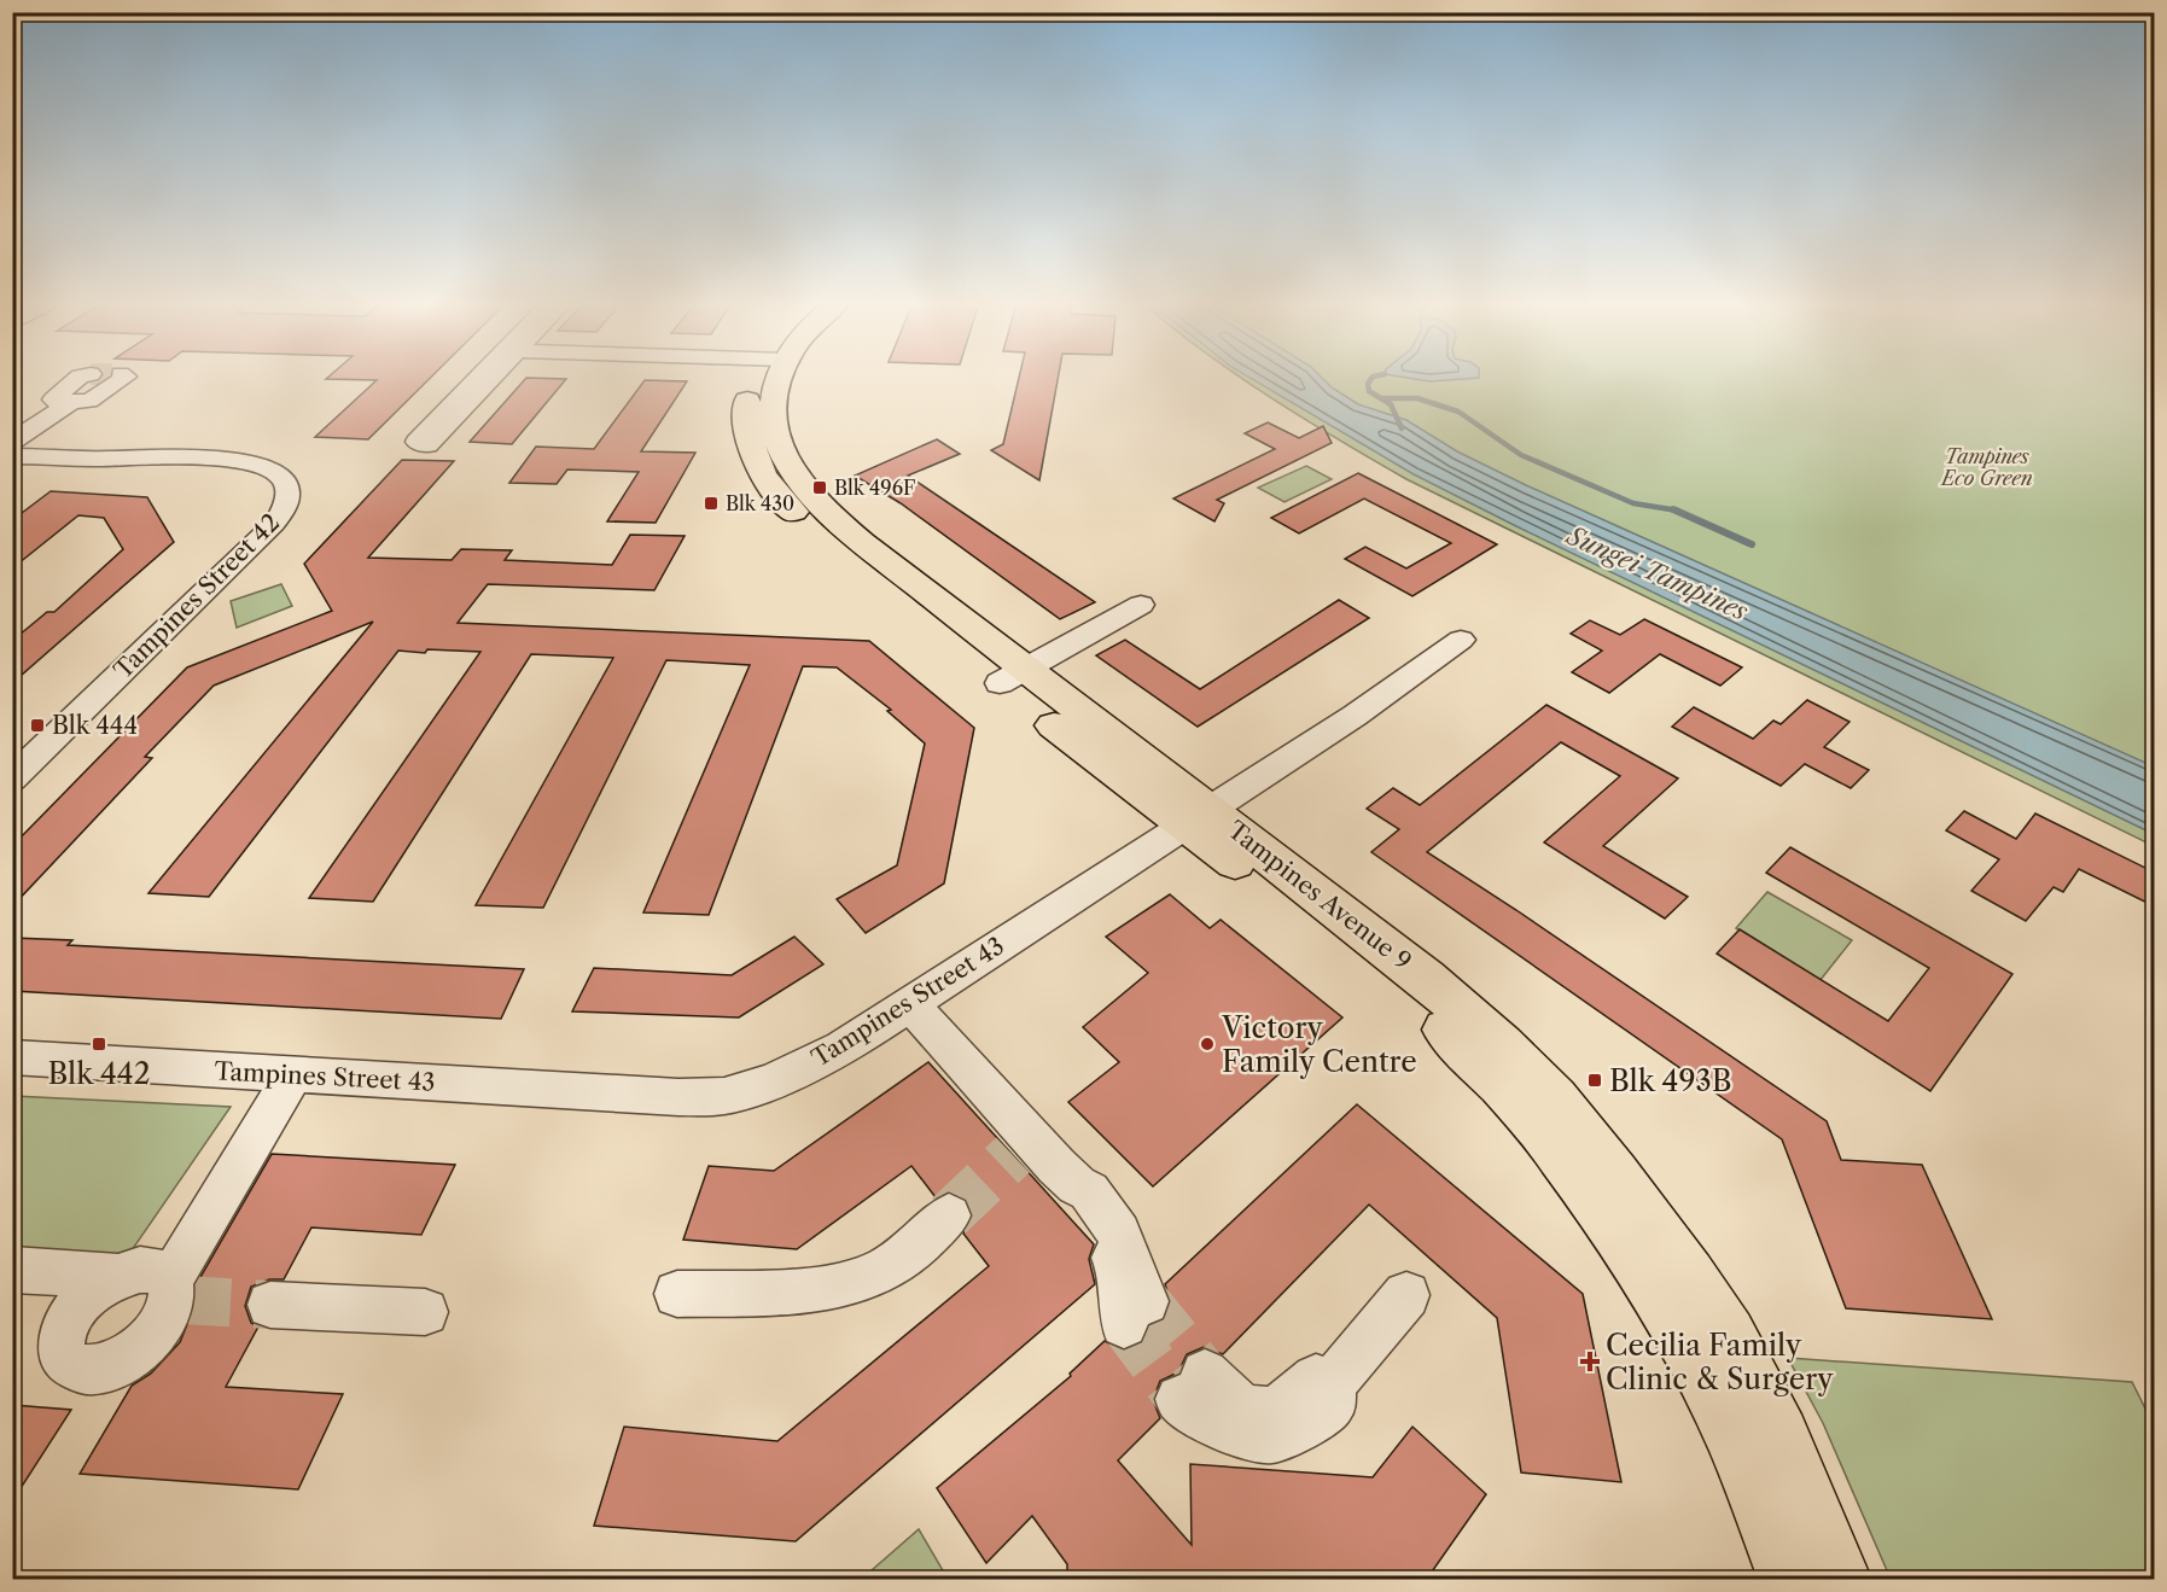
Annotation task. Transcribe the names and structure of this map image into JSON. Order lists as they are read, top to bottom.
{
  "streets": {
    "main road": ["Tampines Avenue 9"],
    "street": ["Tampines Street 42", "Tampines Street 43"]
  },
  "crossings": [
    ["Tampines Avenue 9", "Tampines Street 43"]
  ],
  "water": ["Sungei Tampines"],
  "parks": ["Tampines Eco Green"],
  "places": {
    "transit": [
      "Blk 496F",
      "Blk 430",
      "Blk 444",
      "Blk 442",
      "Blk 493B"
    ],
    "other": ["Victory Family Centre"],
    "health": ["Cecilia Family Clinic & Surgery"]
  }
}
